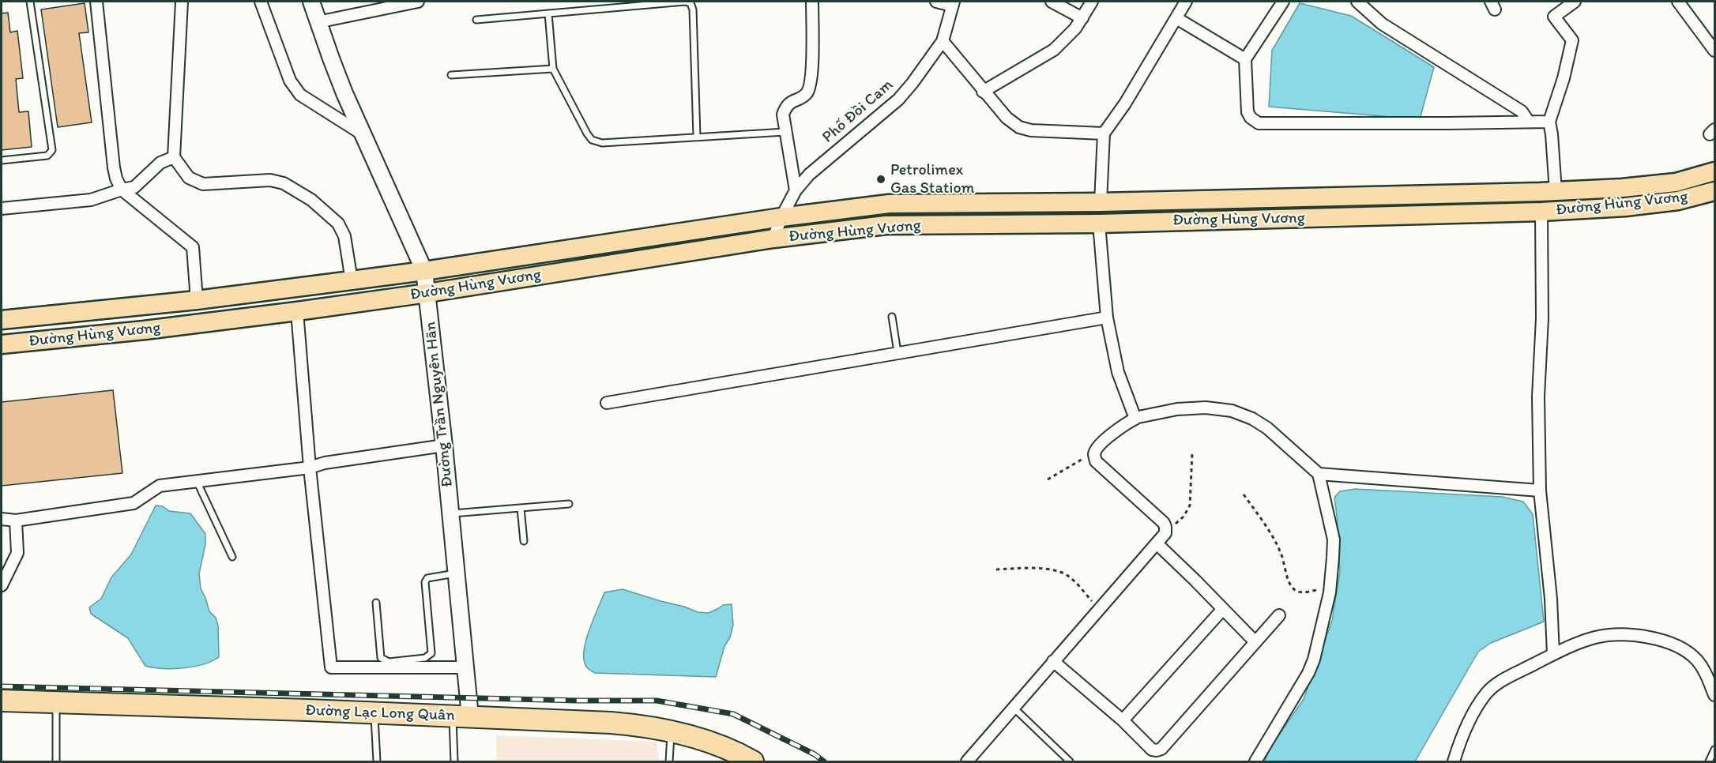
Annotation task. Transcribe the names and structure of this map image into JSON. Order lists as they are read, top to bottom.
{
  "streets": {
    "highway": ["Đường Lạc Long Quân"],
    "main road": ["Đường Hùng Vương"],
    "street": ["Phố Đồi Cam", "Đường Trần Nguyên Hãn"]
  },
  "crossings": [
    ["Phố Đồi Cam", "Đường Hùng Vương"],
    ["Đường Hùng Vương", "Đường Trần Nguyên Hãn"],
    ["Đường Trần Nguyên Hãn", "Đường Lạc Long Quân"]
  ],
  "places": ["Petrolimex Gas Statiom"]
}
